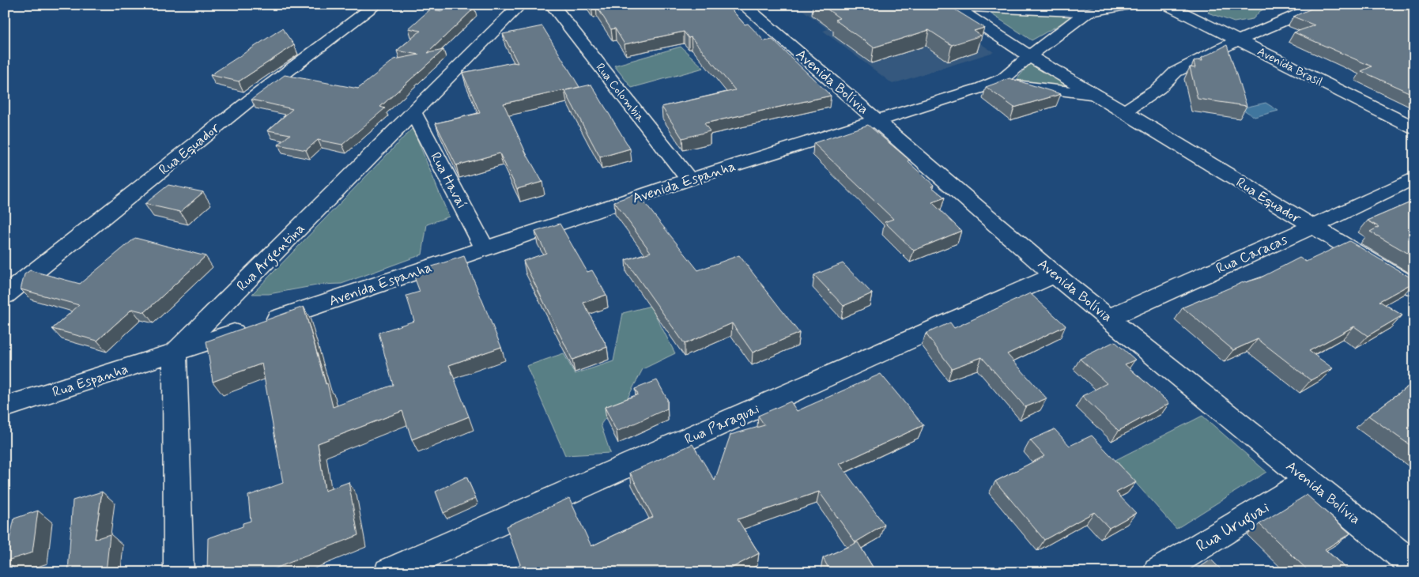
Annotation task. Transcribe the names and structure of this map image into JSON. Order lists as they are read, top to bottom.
{
  "streets": {
    "street": [
      "Avenida Brasil",
      "Avenida Bolívia",
      "Rua Colombia",
      "Rua Equador",
      "Rua Havaí",
      "Avenida Espanha",
      "Rua Caracas",
      "Rua Argentina",
      "Rua Espanha",
      "Rua Paraguai",
      "Rua Uruguai"
    ]
  },
  "crossings": [
    ["Avenida Bolívia", "Avenida Espanha"],
    ["Avenida Bolívia", "Rua Caracas"],
    ["Avenida Bolívia", "Rua Paraguai"],
    ["Avenida Bolívia", "Rua Uruguai"],
    ["Rua Colombia", "Avenida Espanha"],
    ["Rua Equador", "Avenida Espanha"],
    ["Rua Equador", "Rua Caracas"],
    ["Rua Havaí", "Avenida Espanha"],
    ["Rua Havaí", "Rua Argentina"],
    ["Avenida Espanha", "Rua Argentina"],
    ["Avenida Espanha", "Rua Espanha"],
    ["Rua Argentina", "Rua Espanha"]
  ]
}
